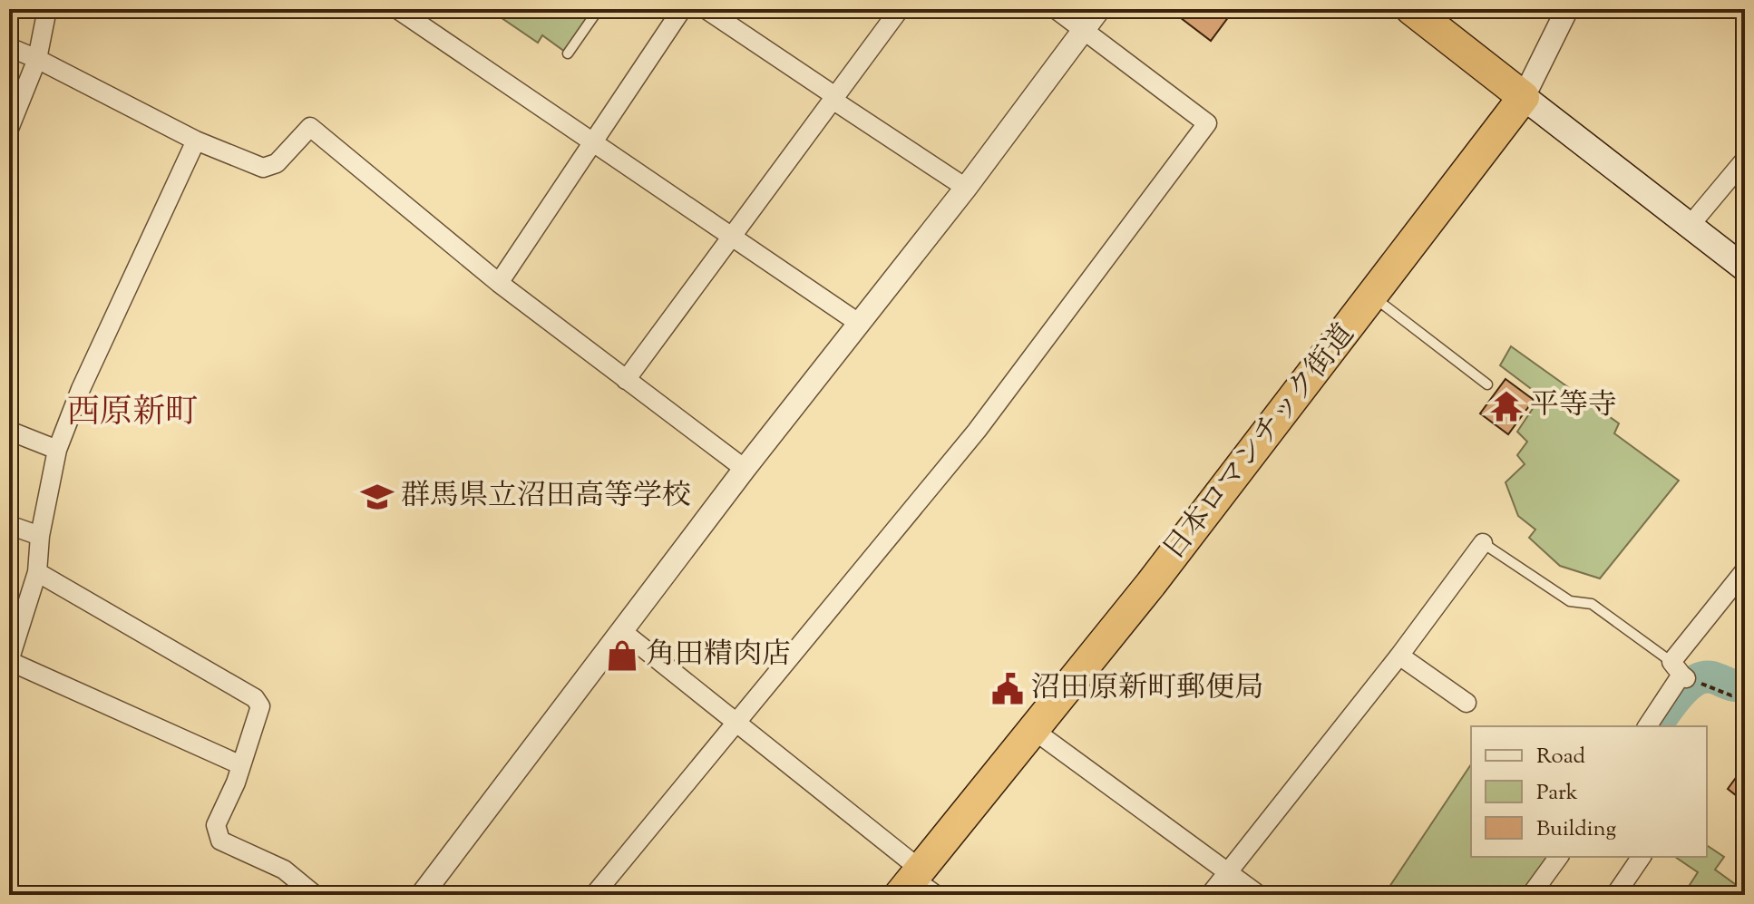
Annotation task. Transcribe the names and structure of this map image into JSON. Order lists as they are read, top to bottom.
{
  "streets": {
    "highway": ["日本ロマンチック街道"]
  },
  "districts": ["西原新町"],
  "places": {
    "temple": ["平等寺"],
    "school or university": ["群馬県立沼田高等学校"],
    "shop": ["角田精肉店"],
    "public building": ["沼田原新町郵便局"]
  },
  "legend": ["Road", "Park", "Building"]
}
